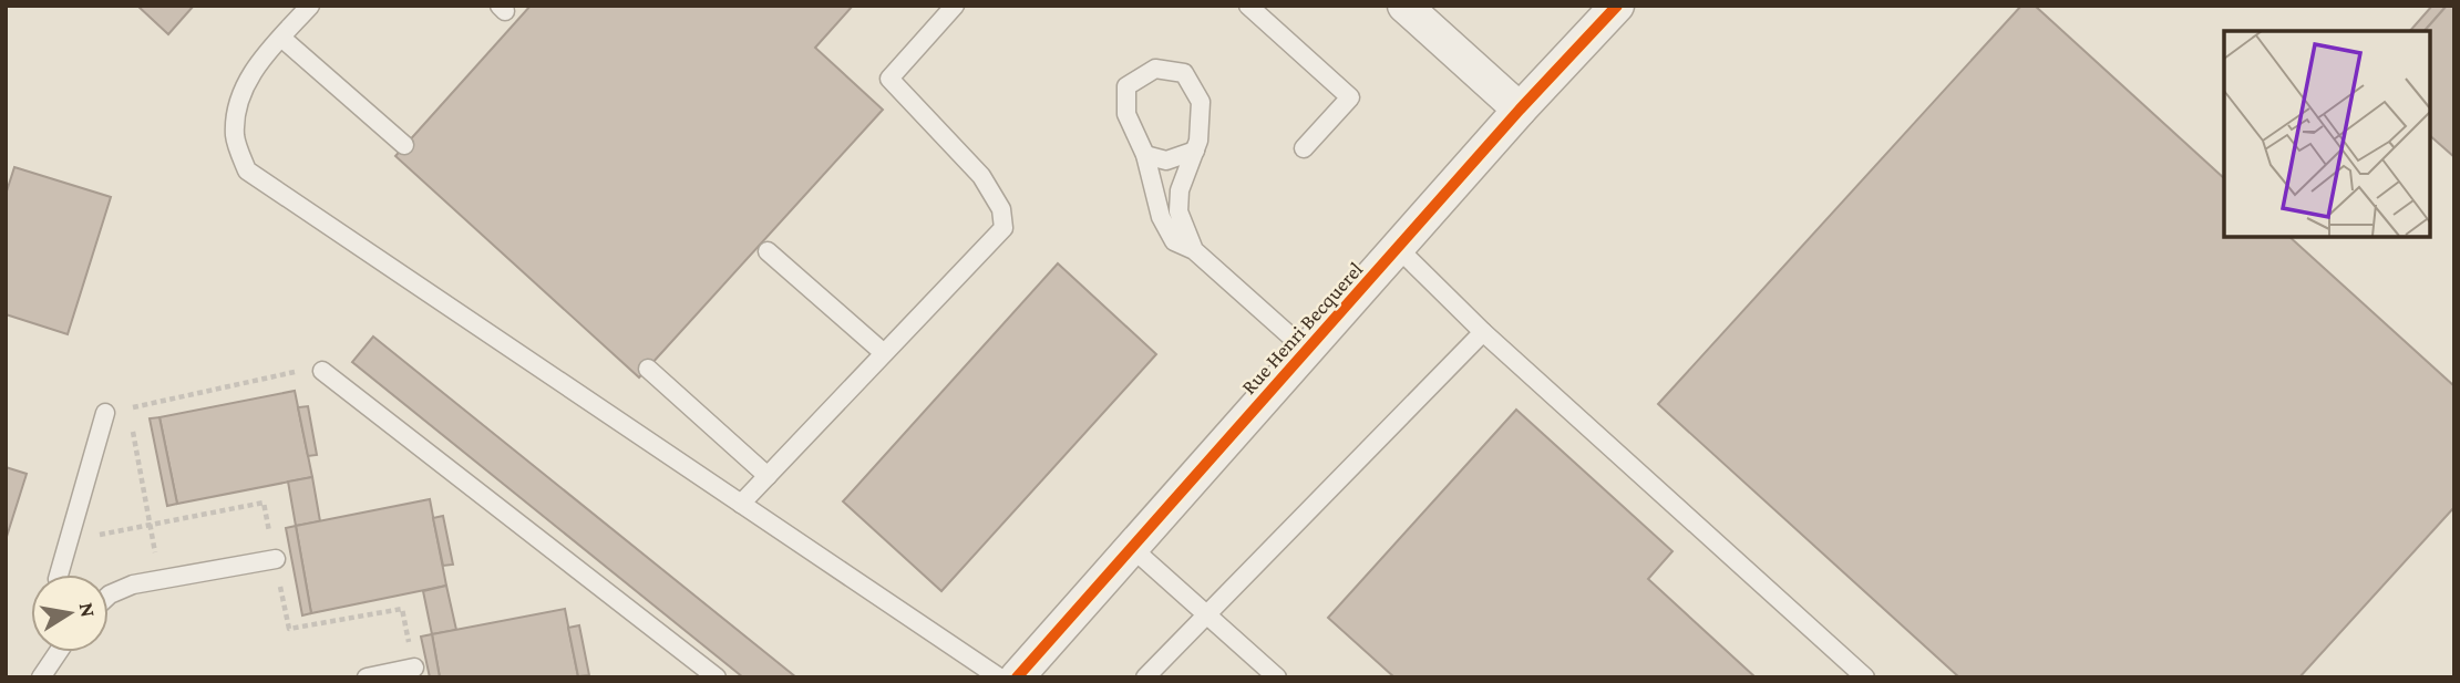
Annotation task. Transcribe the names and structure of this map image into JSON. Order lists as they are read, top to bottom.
{
  "streets": {
    "street": ["Rue Henri Becquerel"]
  },
  "north": "right"
}
